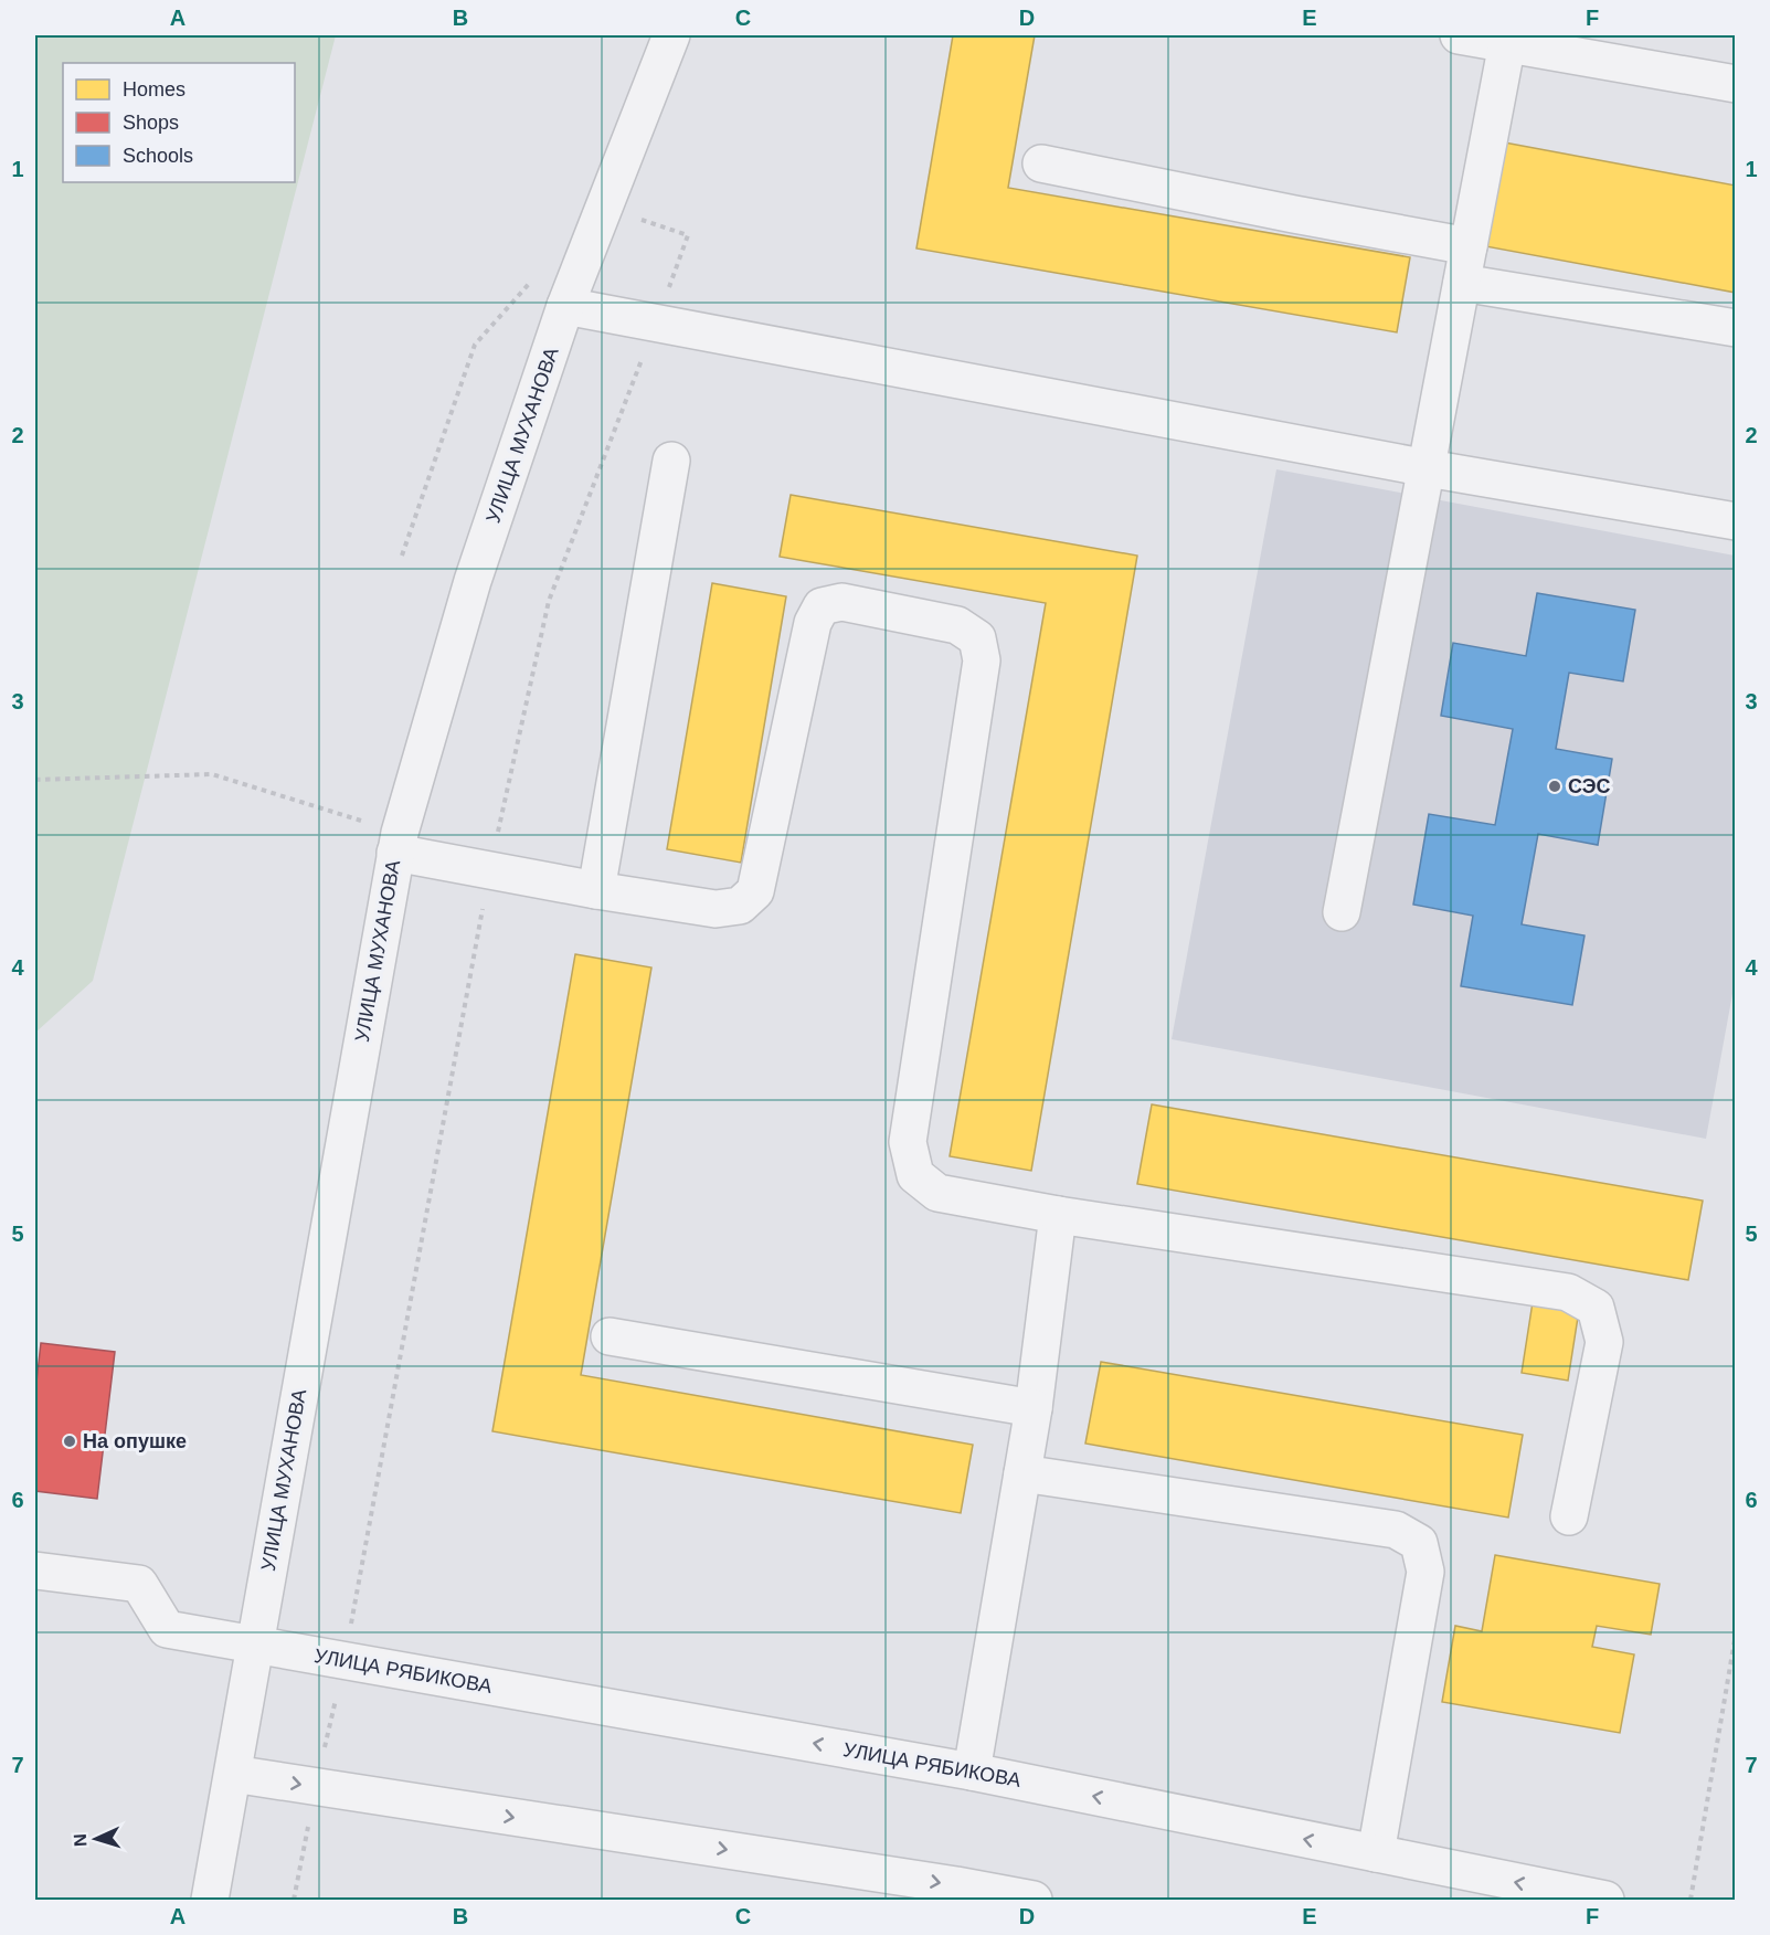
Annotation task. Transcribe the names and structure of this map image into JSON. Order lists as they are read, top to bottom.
{
  "streets": {
    "street": ["УЛИЦА МУХАНОВА", "УЛИЦА РЯБИКОВА"]
  },
  "crossings": [
    ["УЛИЦА МУХАНОВА", "УЛИЦА РЯБИКОВА"]
  ],
  "places": ["СЭС", "На опушке"],
  "legend": ["Homes", "Shops", "Schools"],
  "north": "left",
  "grid": {
    "columns": [
      "A",
      "B",
      "C",
      "D",
      "E",
      "F"
    ],
    "rows": [
      "1",
      "2",
      "3",
      "4",
      "5",
      "6",
      "7"
    ]
  }
}
